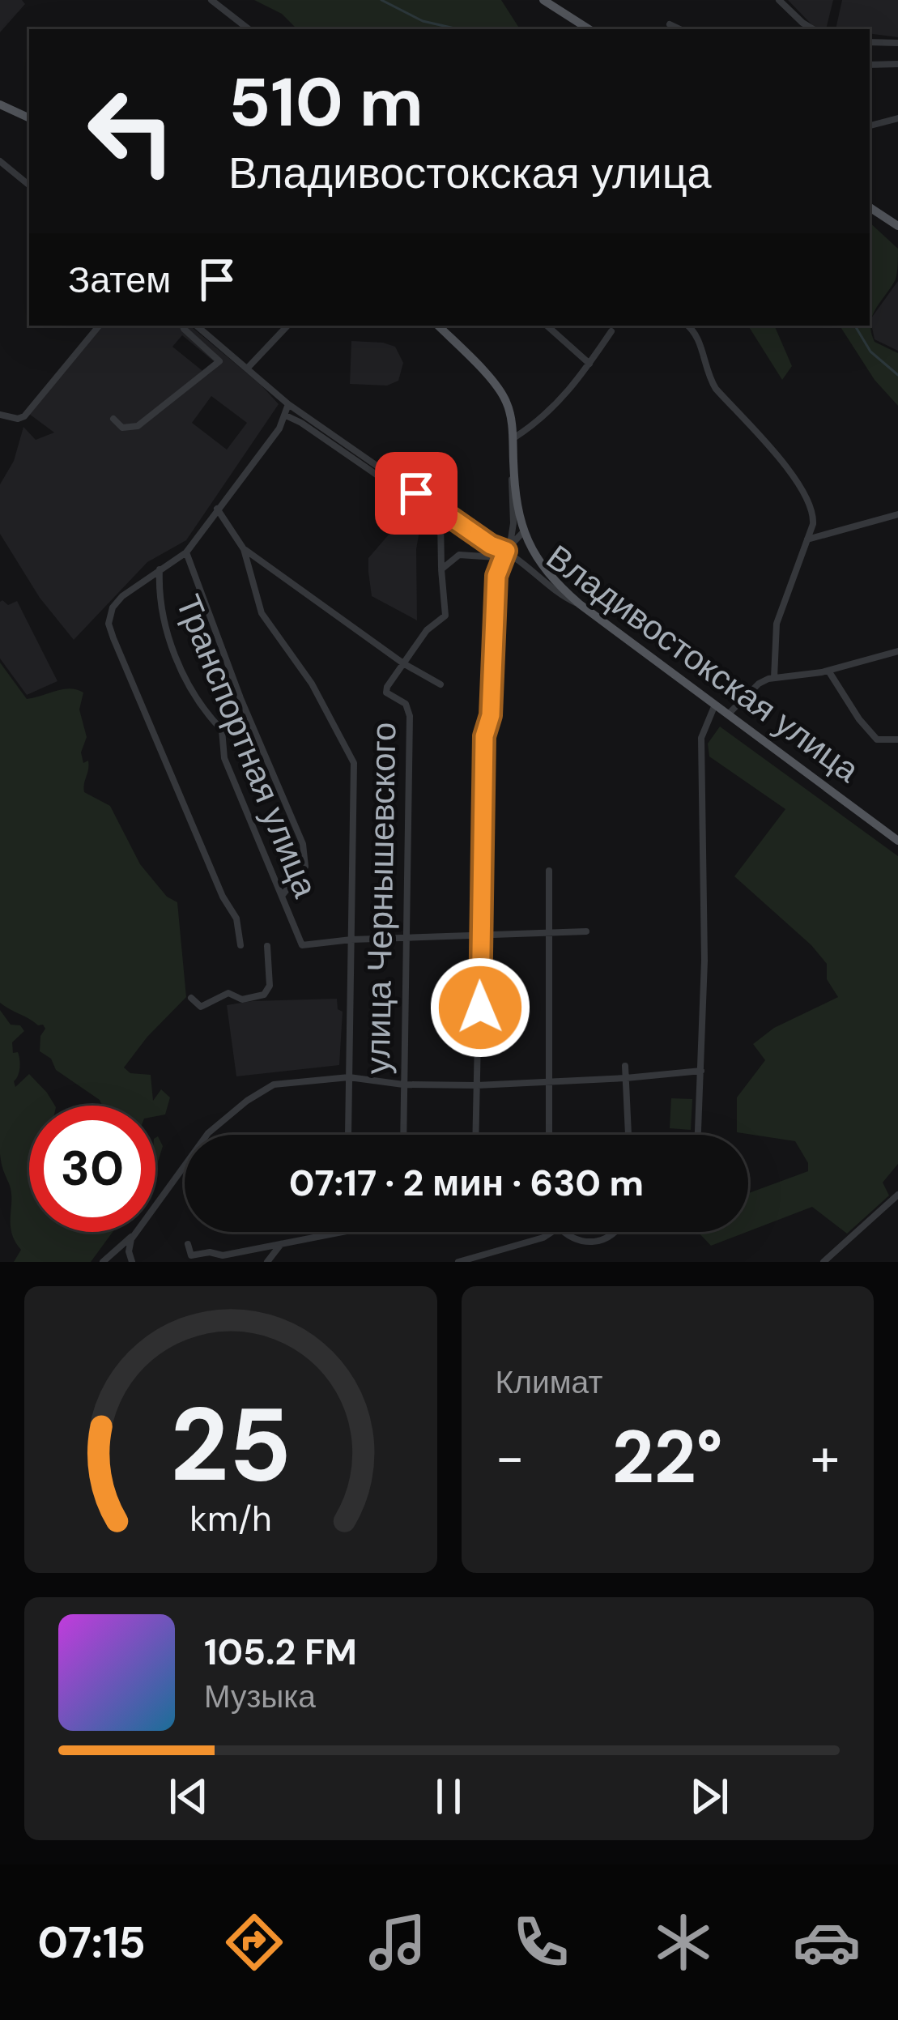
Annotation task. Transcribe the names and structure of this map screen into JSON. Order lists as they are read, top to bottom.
{
  "streets": {
    "main road": ["Владивостокская улица"],
    "street": ["Транспортная улица", "улица Чернышевского"]
  },
  "crossings": [
    ["Транспортная улица", "улица Чернышевского"]
  ],
  "page": {
    "turn": ["510 m", "Владивостокская улица"],
    "then": "Затем",
    "limit": "30",
    "trip": "07:17 · 2 мин · 630 m",
    "tile": "Климат",
    "heat": ["−", "22°", "+"],
    "song": ["105.2 FM", "Музыка"],
    "tabs": "07:15",
    "gauge": ["25", "km/h"]
  }
}
